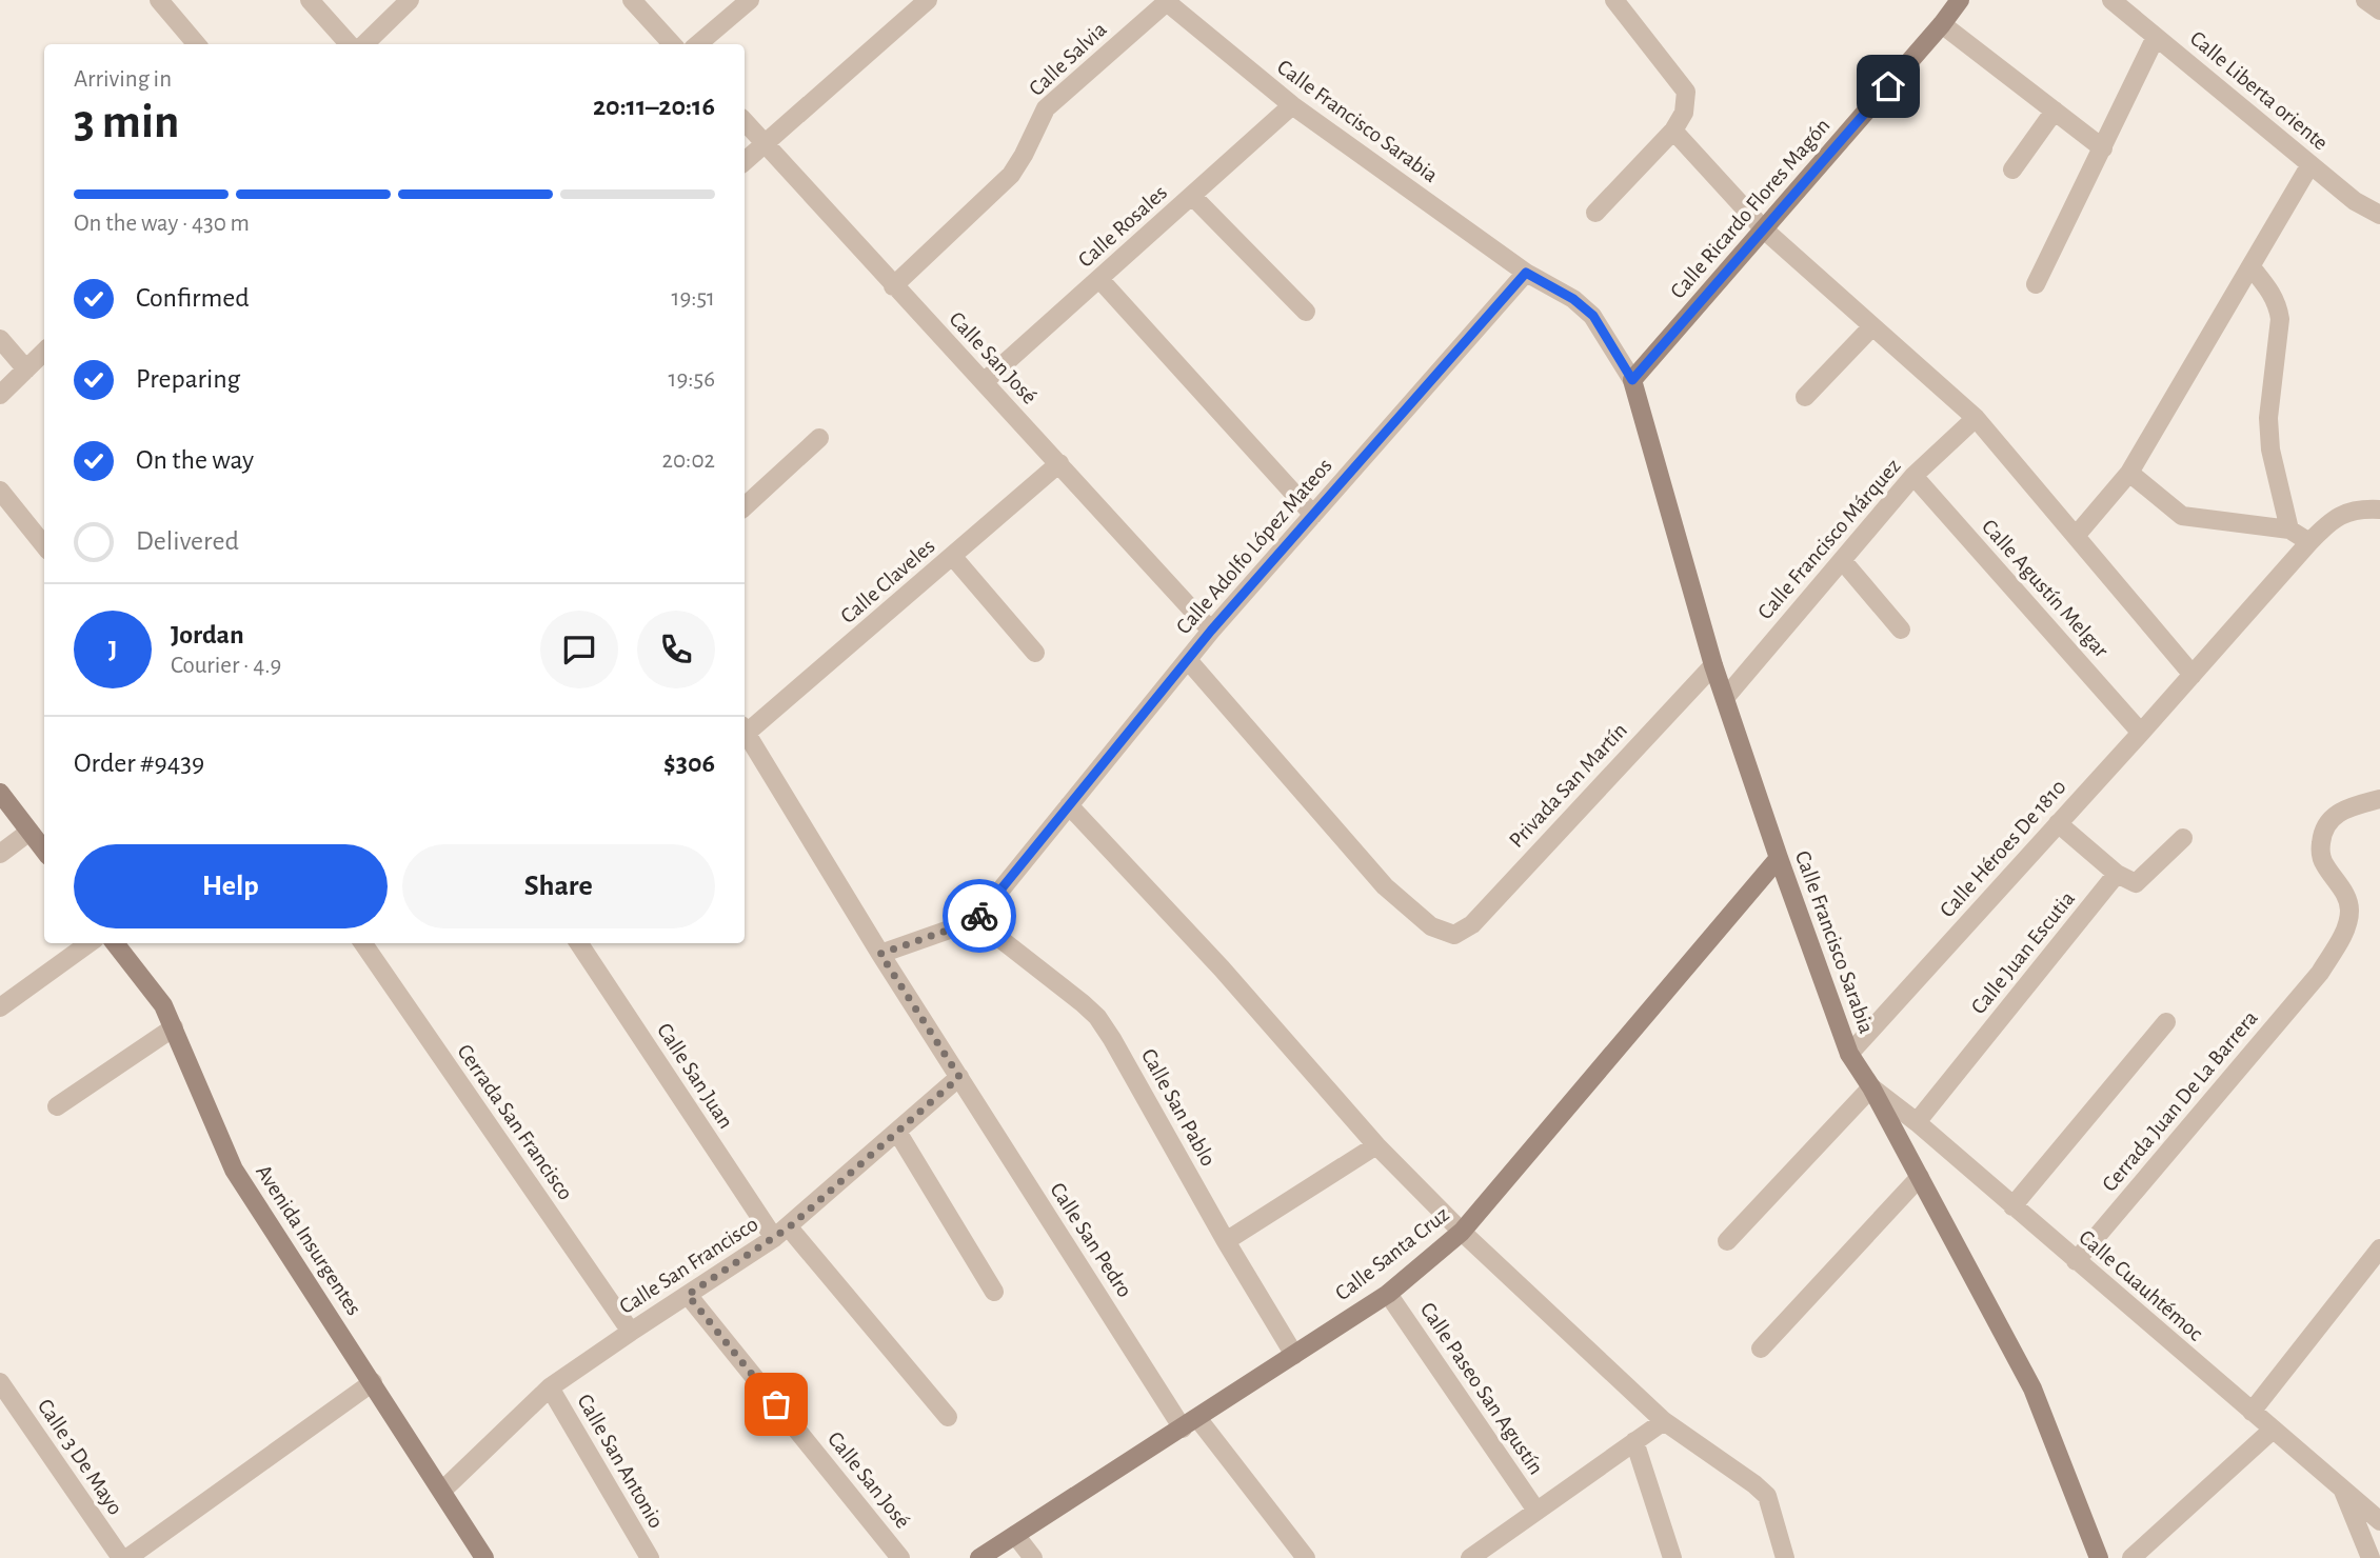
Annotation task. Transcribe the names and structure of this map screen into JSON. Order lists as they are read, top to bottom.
{
  "streets": {
    "street": [
      "Calle Salvia",
      "Calle Liberta oriente",
      "Calle Francisco Sarabia",
      "Calle Ricardo Flores Magón",
      "Calle Rosales",
      "Calle San José",
      "Calle Francisco Márquez",
      "Calle Adolfo López Mateos",
      "Calle Claveles",
      "Calle Agustín Melgar",
      "Privada San Martín",
      "Calle Héroes De 1810",
      "Calle Juan Escutia",
      "Calle San Juan",
      "Cerrada Juan De La Barrera",
      "Calle San Pablo",
      "Cerrada San Francisco",
      "Avenida Insurgentes",
      "Calle San Pedro",
      "Calle Santa Cruz",
      "Calle San Francisco",
      "Calle Cuauhtémoc",
      "Calle Paseo San Agustín",
      "Calle 3 De Mayo",
      "Calle San Antonio"
    ]
  },
  "crossings": [
    ["Calle Salvia", "Calle Francisco Sarabia"],
    ["Calle Salvia", "Calle San José"],
    ["Calle Francisco Sarabia", "Calle Ricardo Flores Magón"],
    ["Calle Francisco Sarabia", "Calle Rosales"],
    ["Calle Francisco Sarabia", "Calle Francisco Márquez"],
    ["Calle Francisco Sarabia", "Calle Adolfo López Mateos"],
    ["Calle Francisco Sarabia", "Privada San Martín"],
    ["Calle Francisco Sarabia", "Calle Héroes De 1810"],
    ["Calle Francisco Sarabia", "Calle Santa Cruz"],
    ["Calle Francisco Sarabia", "Calle Cuauhtémoc"],
    ["Calle Rosales", "Calle San José"],
    ["Calle San José", "Calle Adolfo López Mateos"],
    ["Calle San José", "Calle Claveles"],
    ["Calle San José", "Calle San Francisco"],
    ["Calle Francisco Márquez", "Calle Agustín Melgar"],
    ["Calle Adolfo López Mateos", "Privada San Martín"],
    ["Calle Adolfo López Mateos", "Calle San Pablo"],
    ["Calle Agustín Melgar", "Calle Héroes De 1810"],
    ["Calle Juan Escutia", "Calle Cuauhtémoc"],
    ["Calle San Juan", "Calle San Francisco"],
    ["Cerrada Juan De La Barrera", "Calle Cuauhtémoc"],
    ["Calle San Pablo", "Calle Santa Cruz"],
    ["Cerrada San Francisco", "Calle San Francisco"],
    ["Avenida Insurgentes", "Calle San Francisco"],
    ["Calle San Pedro", "Calle Santa Cruz"],
    ["Calle San Pedro", "Calle San Francisco"],
    ["Calle Santa Cruz", "Calle Paseo San Agustín"],
    ["Calle San Francisco", "Calle San Antonio"]
  ],
  "page": {
    "heading": ["3 min", "Arriving in", "20:11–20:16"],
    "panel": [
      "Jordan",
      "Courier · 4.9",
      "Order #9439",
      "$306"
    ],
    "bar": "On the way · 430 m",
    "list": [
      ["Confirmed", "19:51"],
      ["Preparing", "19:56"],
      ["On the way", "20:02"],
      "Delivered"
    ],
    "round": "J",
    "buttons": ["Help", "Share"]
  }
}
